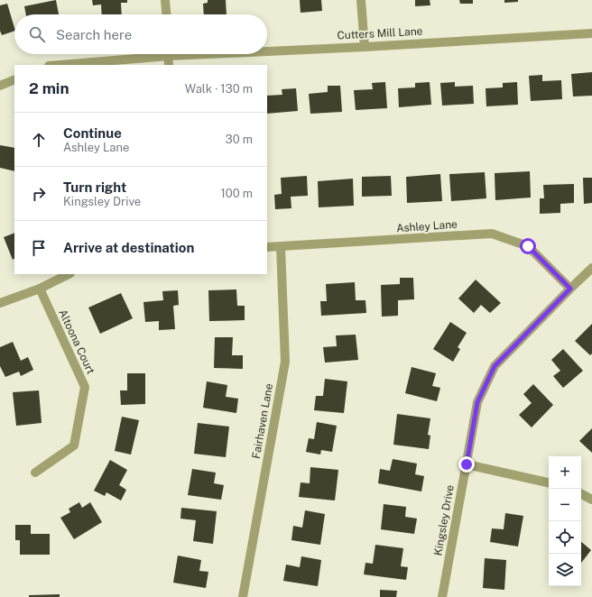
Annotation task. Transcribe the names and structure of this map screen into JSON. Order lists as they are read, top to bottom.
{
  "streets": {
    "street": [
      "Cutters Mill Lane",
      "Ashley Lane",
      "Altoona Court",
      "Fairhaven Lane",
      "Kingsley Drive"
    ]
  },
  "crossings": [
    ["Ashley Lane", "Fairhaven Lane"],
    ["Ashley Lane", "Kingsley Drive"]
  ],
  "page": {
    "search": "Search here",
    "heading": ["2 min", "Walk · 130 m"],
    "list": [
      ["Continue", "Ashley Lane", "30 m"],
      ["Turn right", "Kingsley Drive", "100 m"],
      "Arrive at destination"
    ],
    "map_buttons": ["+", "−"]
  }
}
